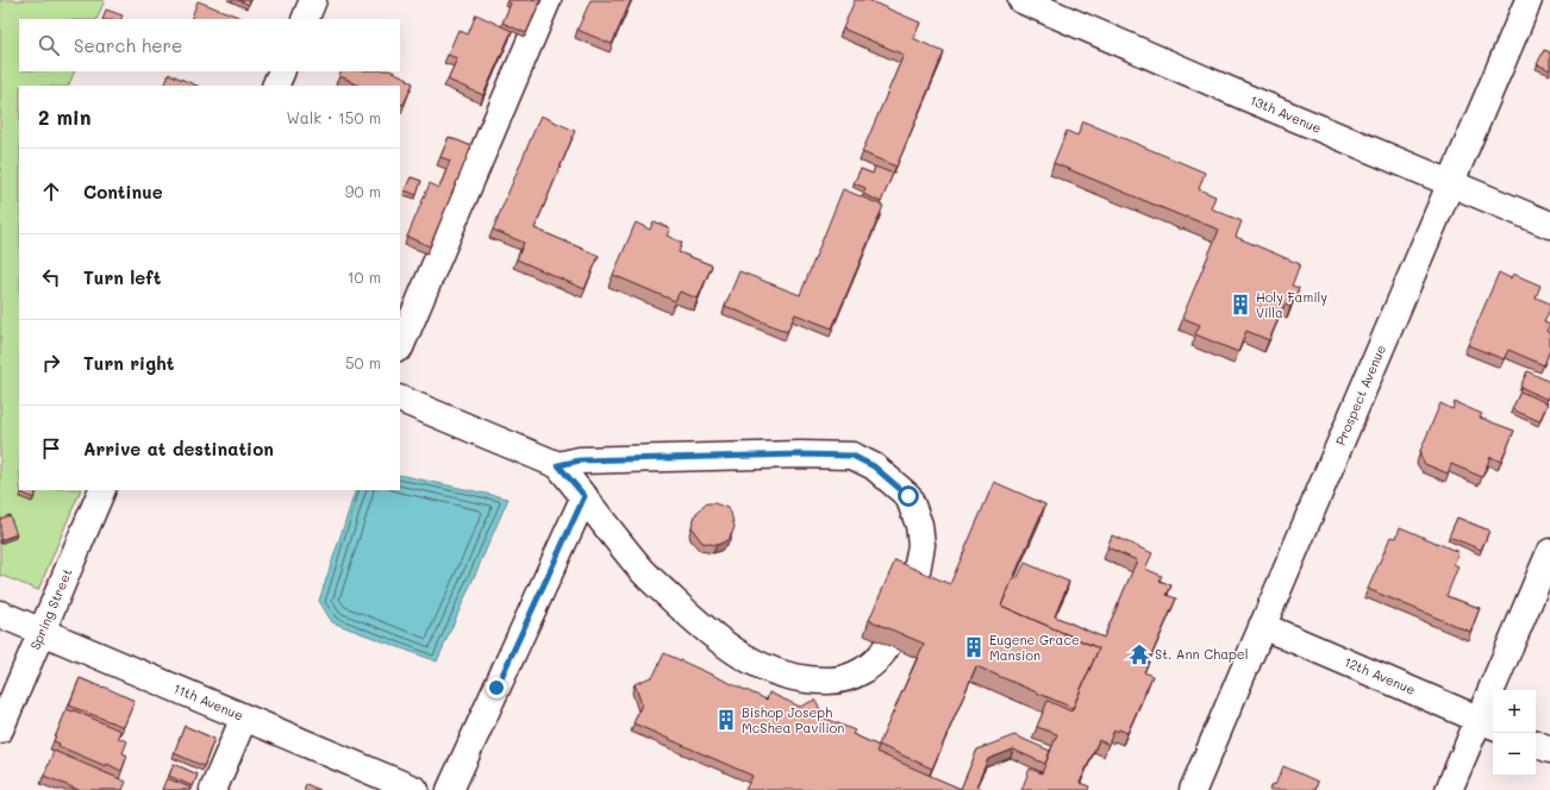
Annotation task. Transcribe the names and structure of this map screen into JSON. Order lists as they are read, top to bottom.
{
  "streets": {
    "street": [
      "13th Avenue",
      "Prospect Avenue",
      "Spring Street",
      "12th Avenue",
      "11th Avenue"
    ]
  },
  "crossings": [
    ["13th Avenue", "Prospect Avenue"],
    ["Prospect Avenue", "12th Avenue"],
    ["Spring Street", "11th Avenue"]
  ],
  "places": {
    "building": ["Holy Family Villa", "Eugene Grace Mansion", "Bishop Joseph McShea Pavilion"],
    "temple": ["St. Ann Chapel"]
  },
  "page": {
    "search": "Search here",
    "heading": ["2 min", "Walk · 150 m"],
    "list": [
      ["Continue", "90 m"],
      ["Turn left", "10 m"],
      ["Turn right", "50 m"],
      "Arrive at destination"
    ],
    "map_buttons": ["+", "−"]
  }
}
